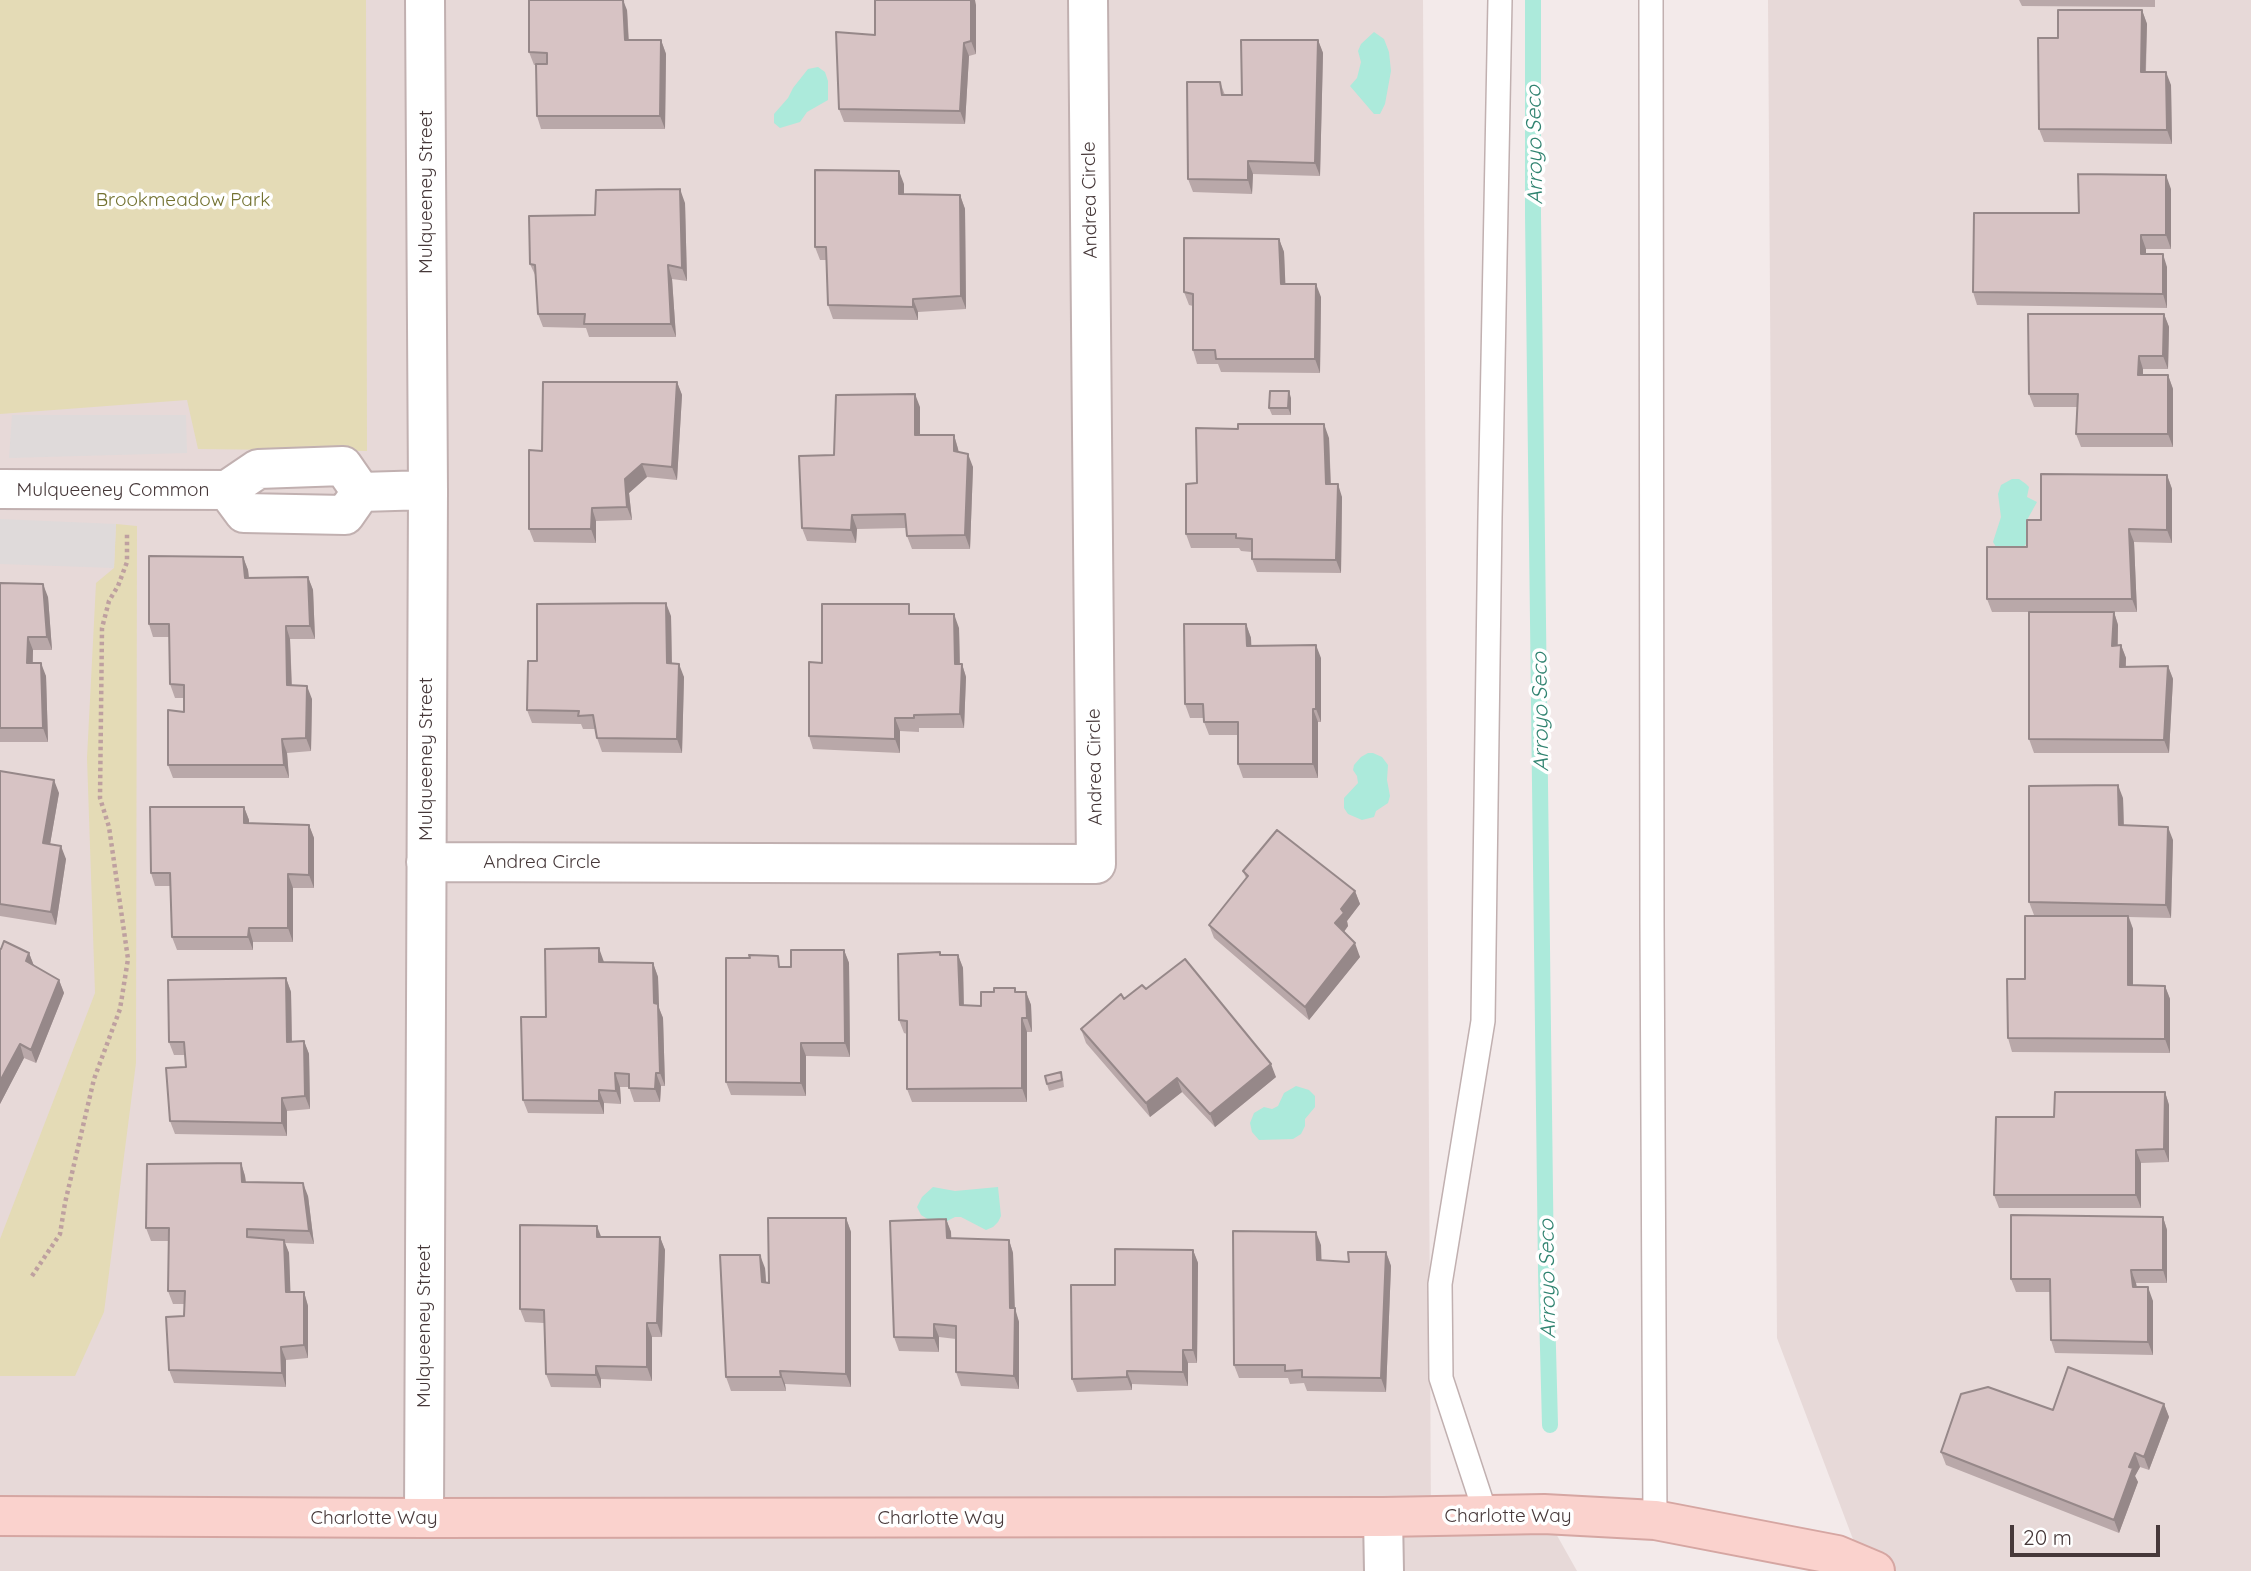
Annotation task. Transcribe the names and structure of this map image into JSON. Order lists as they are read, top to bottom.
{
  "streets": {
    "street": [
      "Mulqueeney Street",
      "Andrea Circle",
      "Mulqueeney Common",
      "Charlotte Way"
    ]
  },
  "crossings": [
    ["Mulqueeney Street", "Andrea Circle"],
    ["Mulqueeney Street", "Mulqueeney Common"],
    ["Mulqueeney Street", "Charlotte Way"]
  ],
  "water": ["Arroyo Seco"],
  "parks": ["Brookmeadow Park"],
  "scale_bar": "20 m"
}
